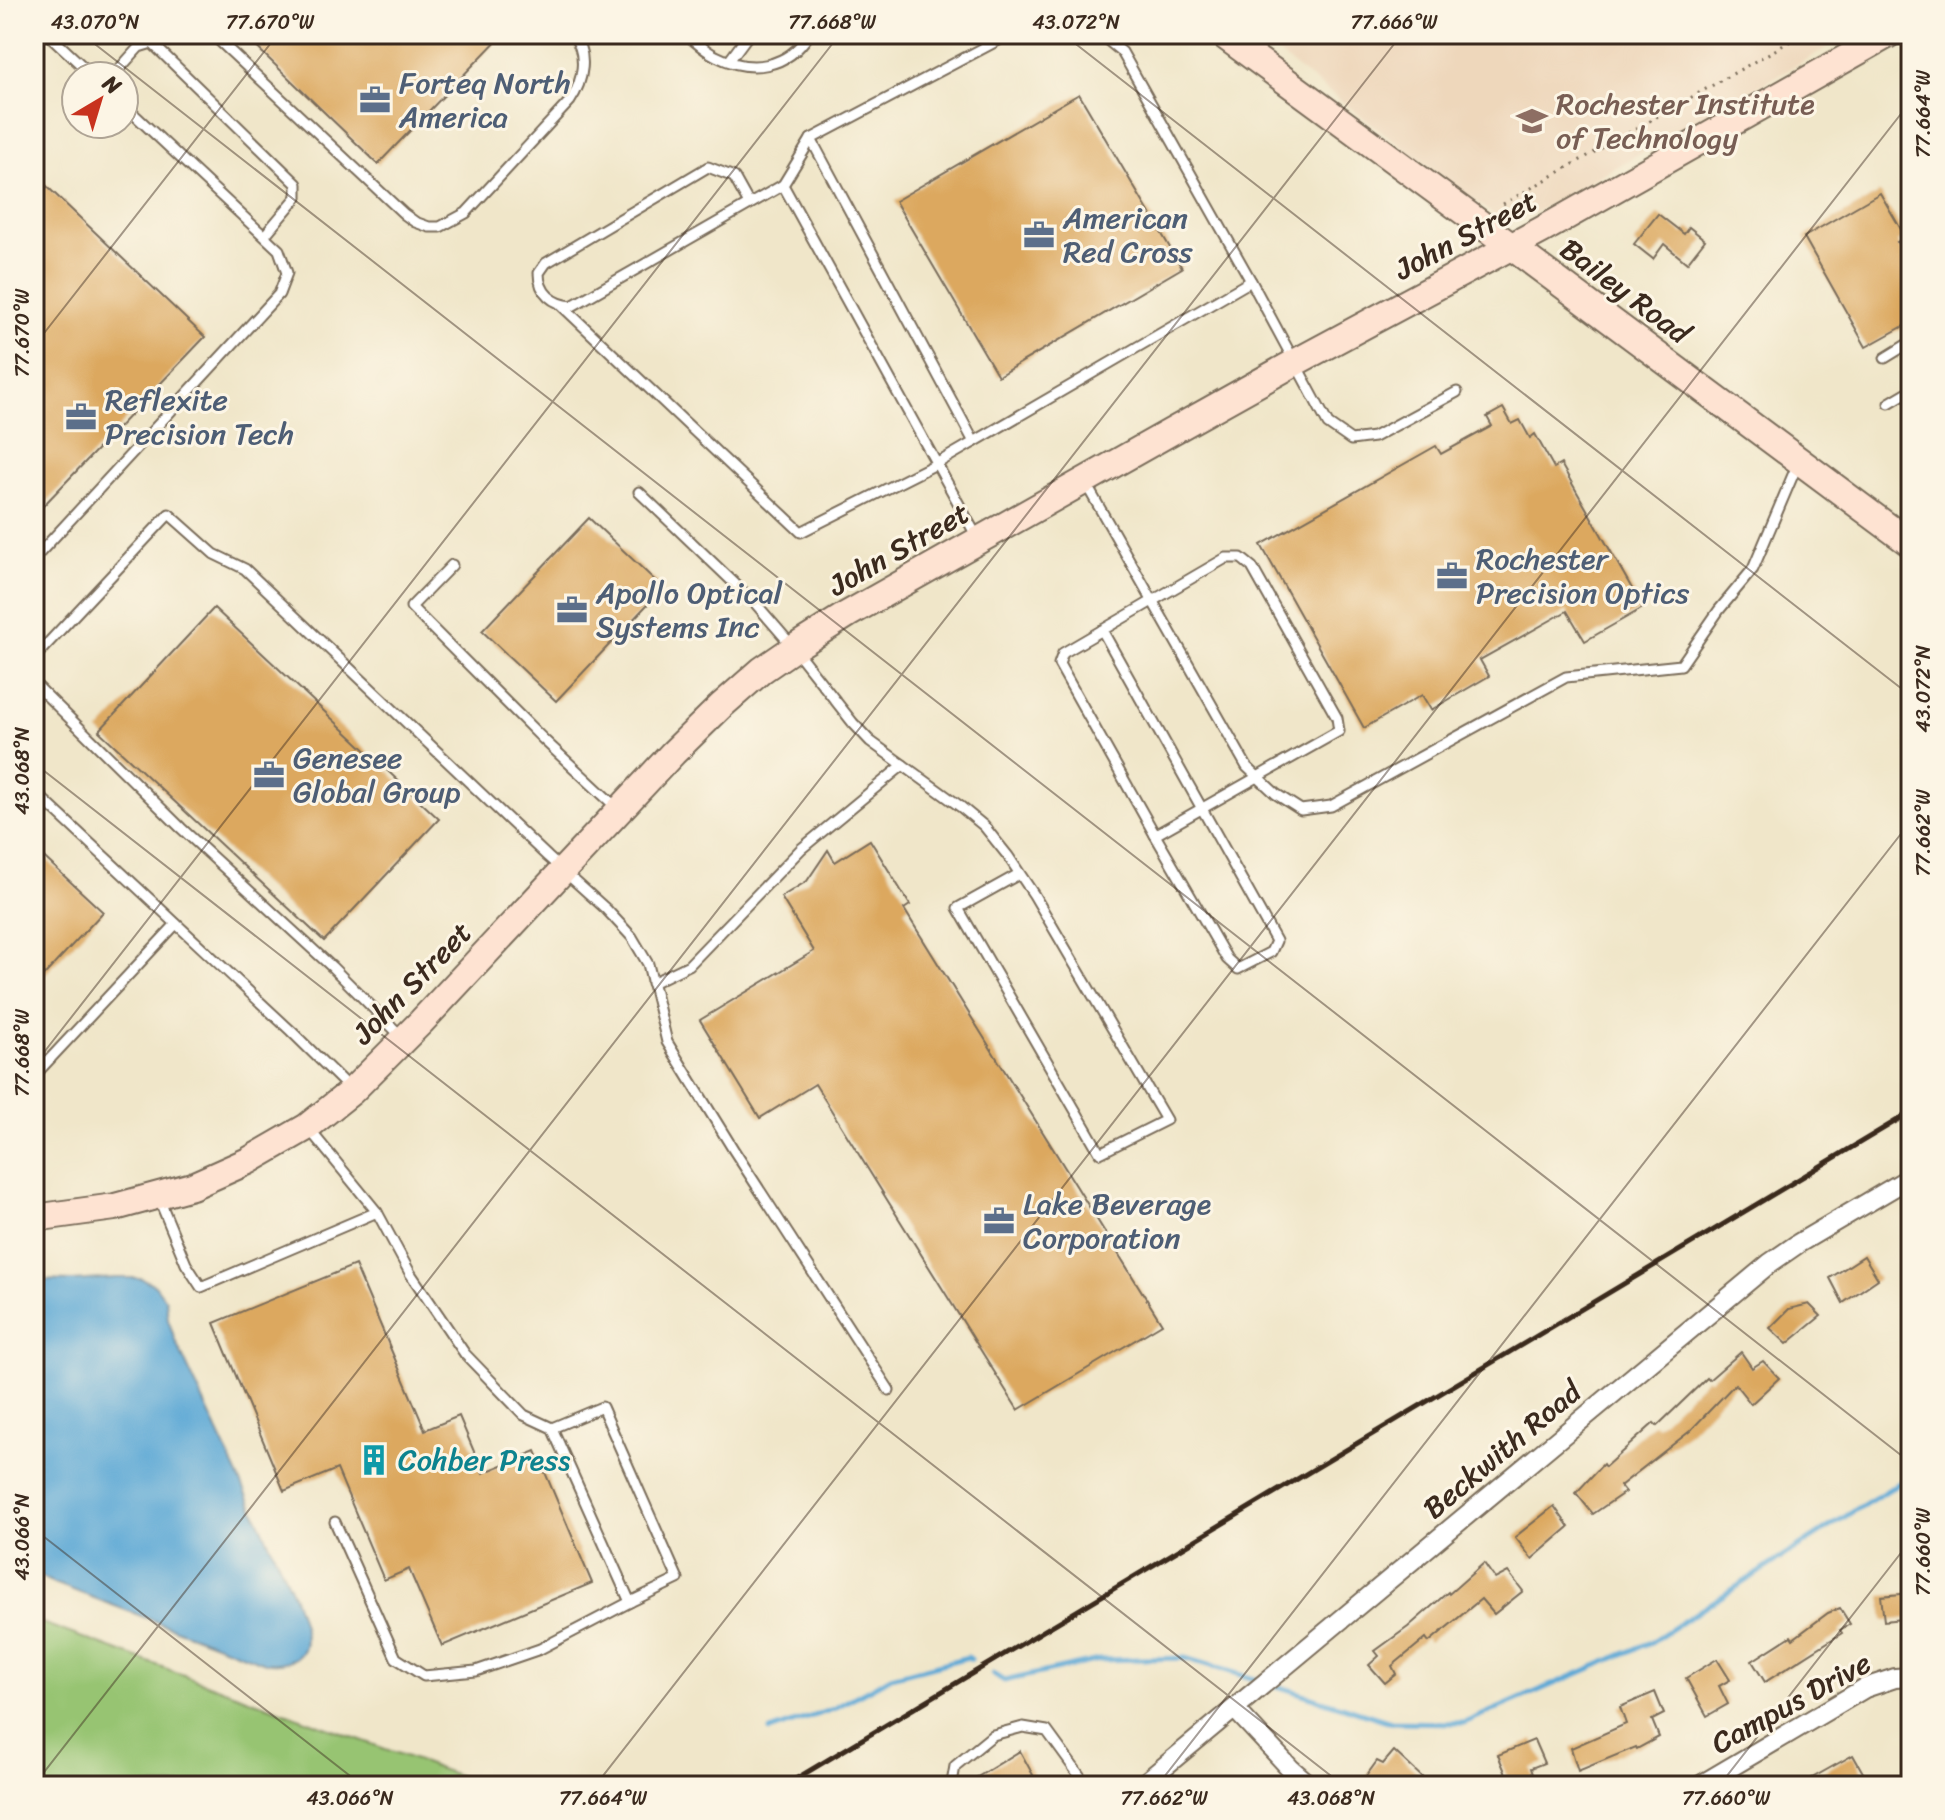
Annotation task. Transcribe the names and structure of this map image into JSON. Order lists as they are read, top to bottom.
{
  "streets": {
    "street": [
      "John Street",
      "Bailey Road",
      "Beckwith Road",
      "Campus Drive"
    ]
  },
  "crossings": [
    ["John Street", "Bailey Road"]
  ],
  "places": {
    "office": [
      "Forteq North America",
      "American Red Cross",
      "Reflexite Precision Tech",
      "Rochester Precision Optics",
      "Apollo Optical Systems Inc",
      "Genesee Global Group",
      "Lake Beverage Corporation"
    ],
    "school or university": ["Rochester Institute of Technology"],
    "building": ["Cohber Press"]
  },
  "north": "top right",
  "coordinates": [
    "43.070°N",
    "77.670°W",
    "77.668°W",
    "43.072°N",
    "77.666°W",
    "77.664°W",
    "43.068°N",
    "77.662°W",
    "43.066°N",
    "77.660°W"
  ]
}
